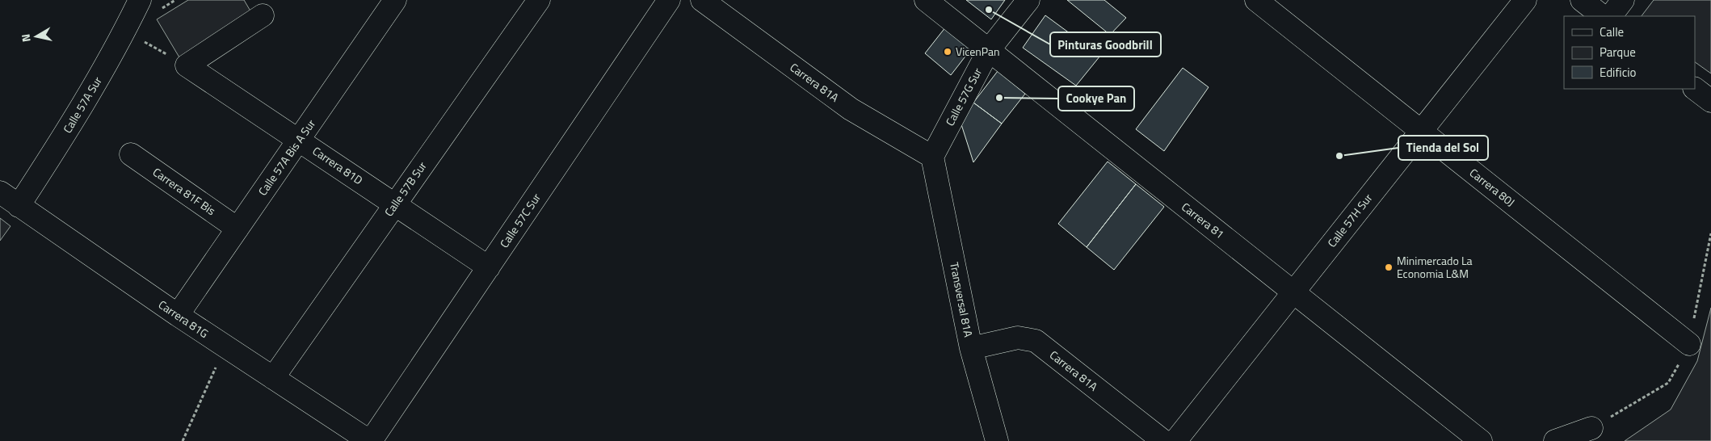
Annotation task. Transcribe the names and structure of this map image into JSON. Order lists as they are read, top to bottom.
{
  "streets": {
    "street": [
      "Carrera 81A",
      "Calle 57G Sur",
      "Calle 57A Sur",
      "Calle 57A Bis A Sur",
      "Carrera 81D",
      "Carrera 80J",
      "Calle 57B Sur",
      "Carrera 81F Bis",
      "Calle 57C Sur",
      "Carrera 81",
      "Calle 57H Sur",
      "Transversal 81A",
      "Carrera 81G"
    ]
  },
  "crossings": [
    ["Carrera 81A", "Calle 57G Sur"],
    ["Carrera 81A", "Transversal 81A"],
    ["Calle 57G Sur", "Carrera 81"],
    ["Calle 57G Sur", "Transversal 81A"],
    ["Calle 57A Sur", "Carrera 81G"],
    ["Calle 57A Bis A Sur", "Carrera 81D"],
    ["Calle 57A Bis A Sur", "Carrera 81F Bis"],
    ["Calle 57A Bis A Sur", "Carrera 81G"],
    ["Carrera 81D", "Calle 57B Sur"],
    ["Carrera 81D", "Calle 57C Sur"],
    ["Carrera 80J", "Calle 57H Sur"],
    ["Calle 57B Sur", "Carrera 81G"],
    ["Calle 57C Sur", "Carrera 81G"],
    ["Carrera 81", "Calle 57H Sur"]
  ],
  "places": [
    "Pinturas Goodbrill",
    "VicenPan",
    "Cookye Pan",
    "Tienda del Sol",
    "Minimercado La Economia L&M"
  ],
  "legend": ["Calle", "Parque", "Edificio"],
  "north": "left"
}
